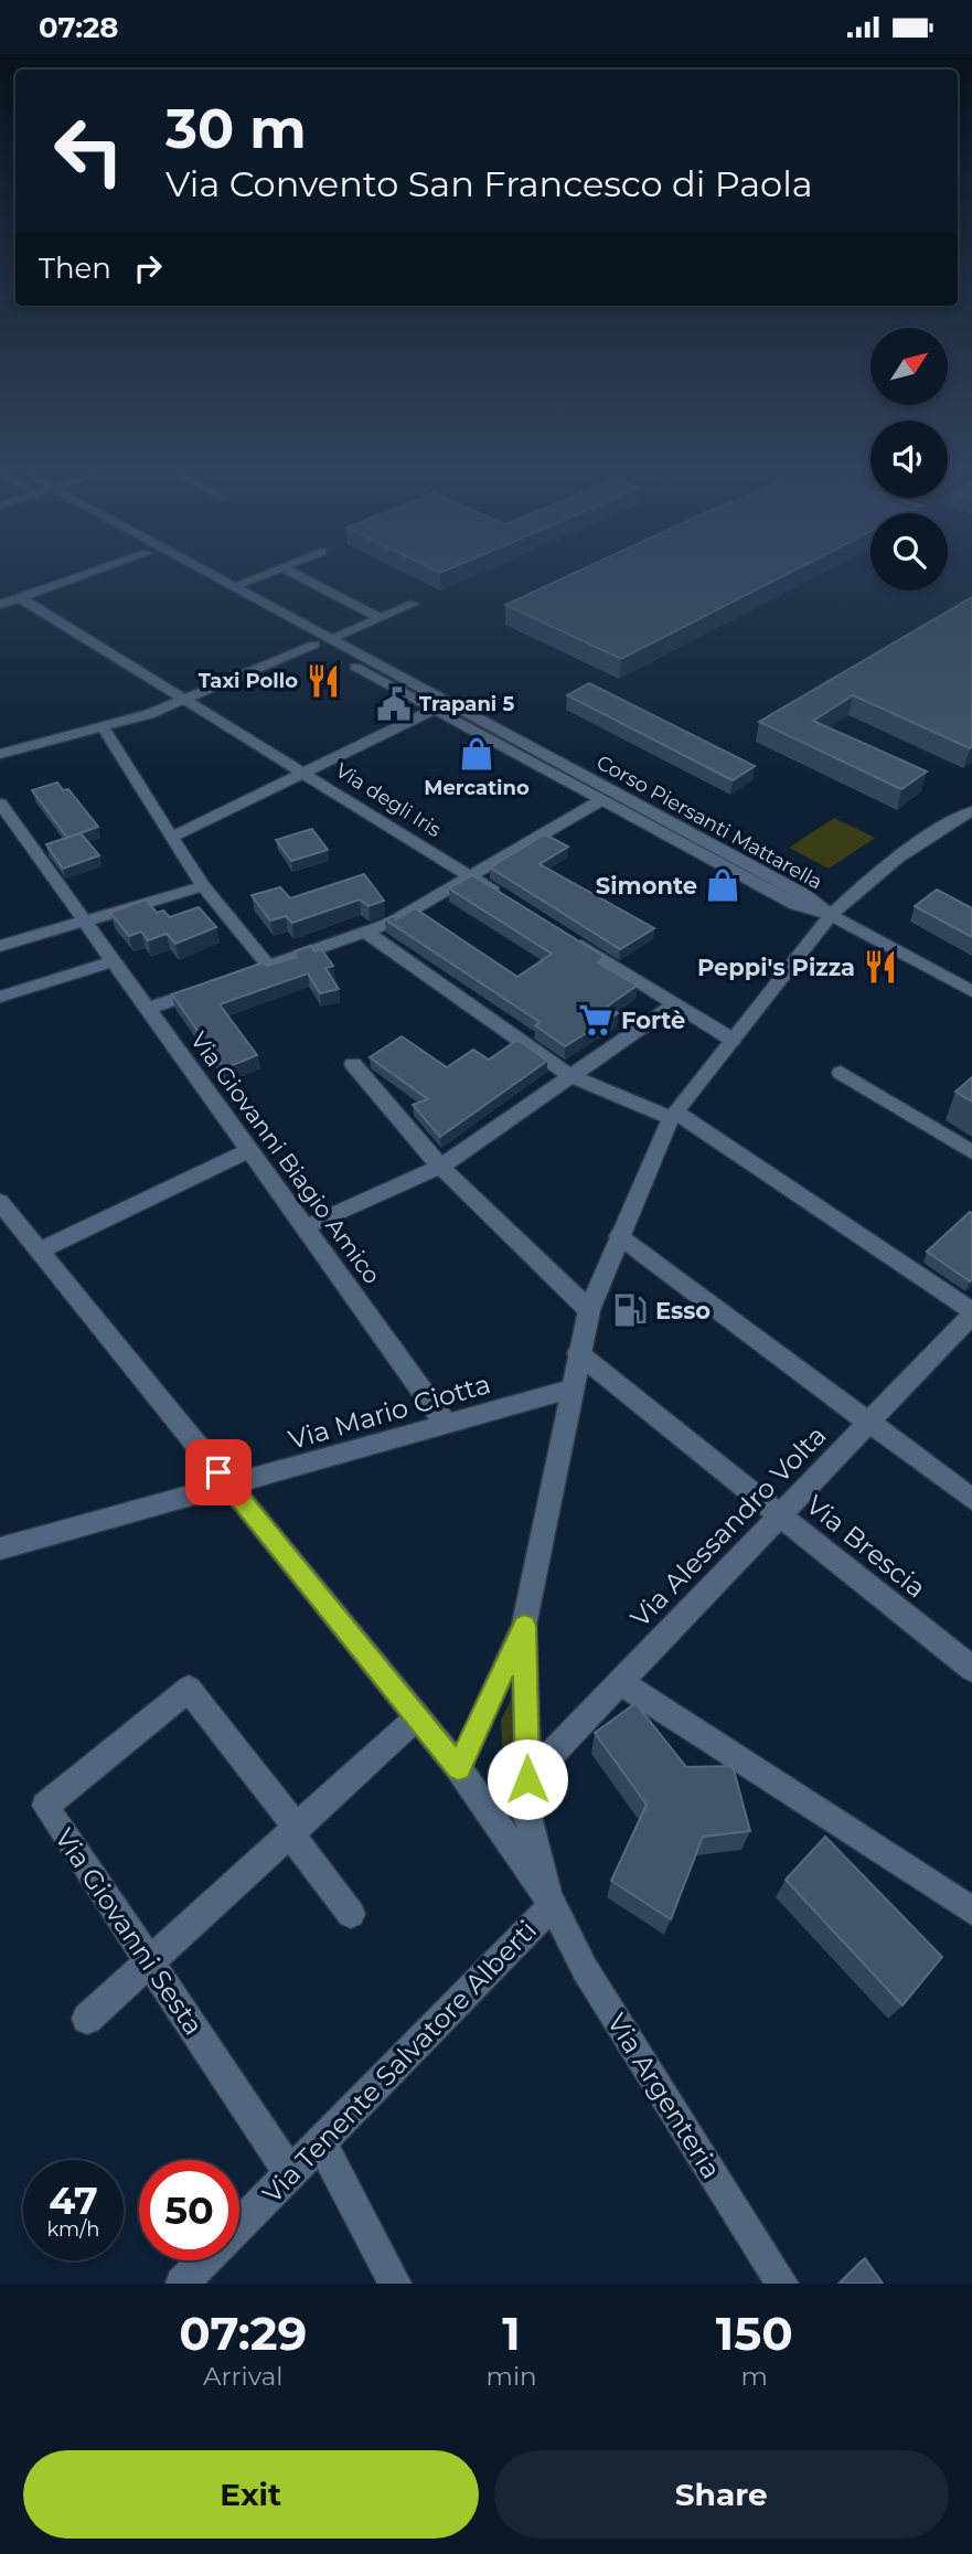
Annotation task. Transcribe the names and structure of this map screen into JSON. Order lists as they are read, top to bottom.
{
  "streets": {
    "street": [
      "Via degli Iris",
      "Corso Piersanti Mattarella",
      "Via Giovanni Biagio Amico",
      "Via Mario Ciotta",
      "Via Alessandro Volta",
      "Via Brescia",
      "Via Giovanni Sesta",
      "Via Tenente Salvatore Alberti",
      "Via Argenteria"
    ]
  },
  "crossings": [
    ["Via Giovanni Biagio Amico", "Via Mario Ciotta"],
    ["Via Alessandro Volta", "Via Brescia"],
    ["Via Giovanni Sesta", "Via Tenente Salvatore Alberti"],
    ["Via Tenente Salvatore Alberti", "Via Argenteria"]
  ],
  "places": {
    "restaurant": ["Taxi Pollo", "Peppi's Pizza"],
    "public building": ["Trapani 5"],
    "shop": ["Mercatino", "Simonte"],
    "supermarket": ["Fortè"],
    "fuel station": ["Esso"]
  },
  "north": "top right",
  "page": {
    "status": "07:28",
    "turn": ["30 m", "Via Convento San Francesco di Paola"],
    "then": "Then",
    "speed": "47 km/h",
    "limit": "50",
    "eta": [
      "07:29",
      "Arrival",
      "1",
      "min",
      "150",
      "m"
    ],
    "buttons": ["Exit", "Share"]
  }
}
